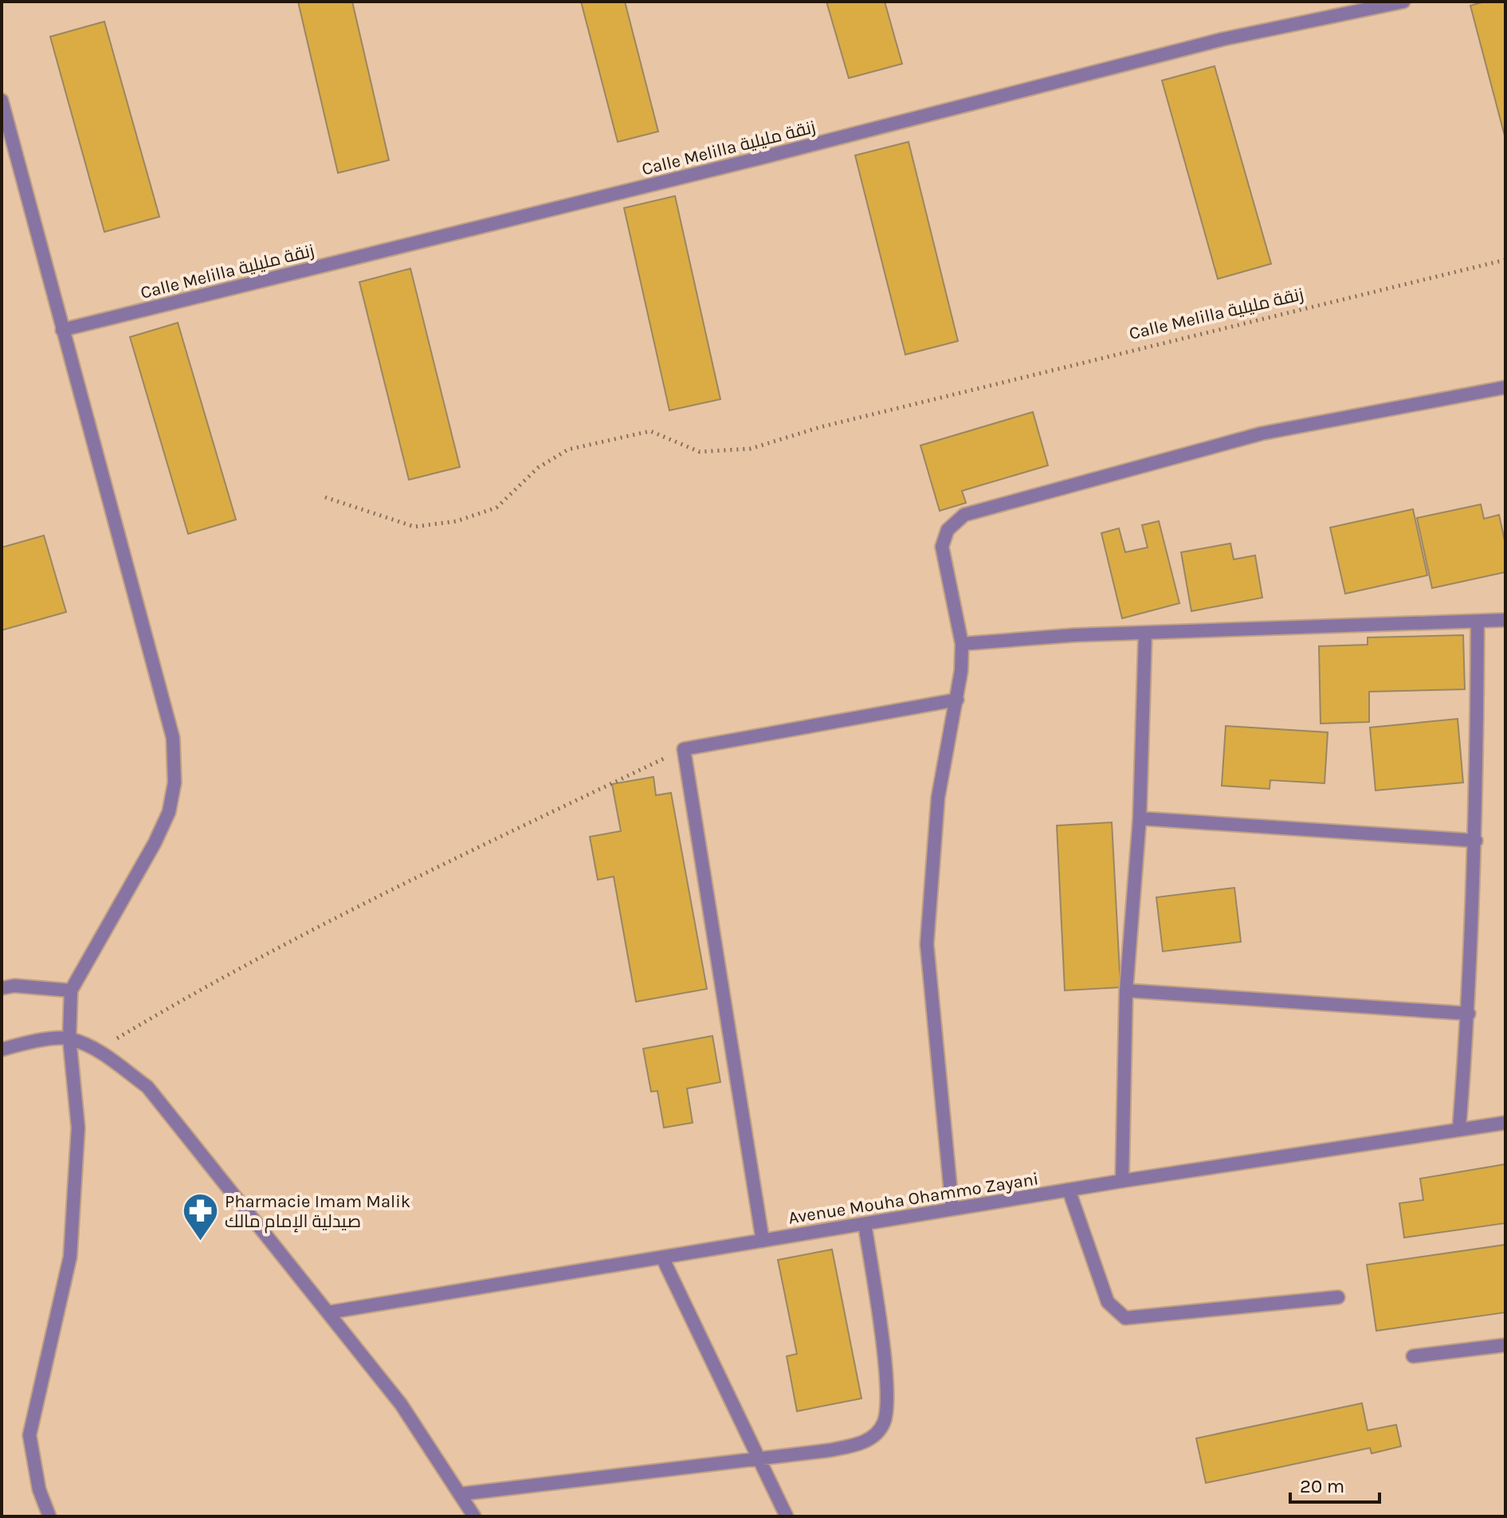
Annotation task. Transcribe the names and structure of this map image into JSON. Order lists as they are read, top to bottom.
{
  "streets": {
    "street": ["Calle Melilla زنقة مليلية", "Avenue Mouha Ohammo Zayani"]
  },
  "places": {
    "pharmacy": ["Pharmacie Imam Malik صيدلية الإمام مالك"]
  },
  "scale_bar": "20 m"
}
